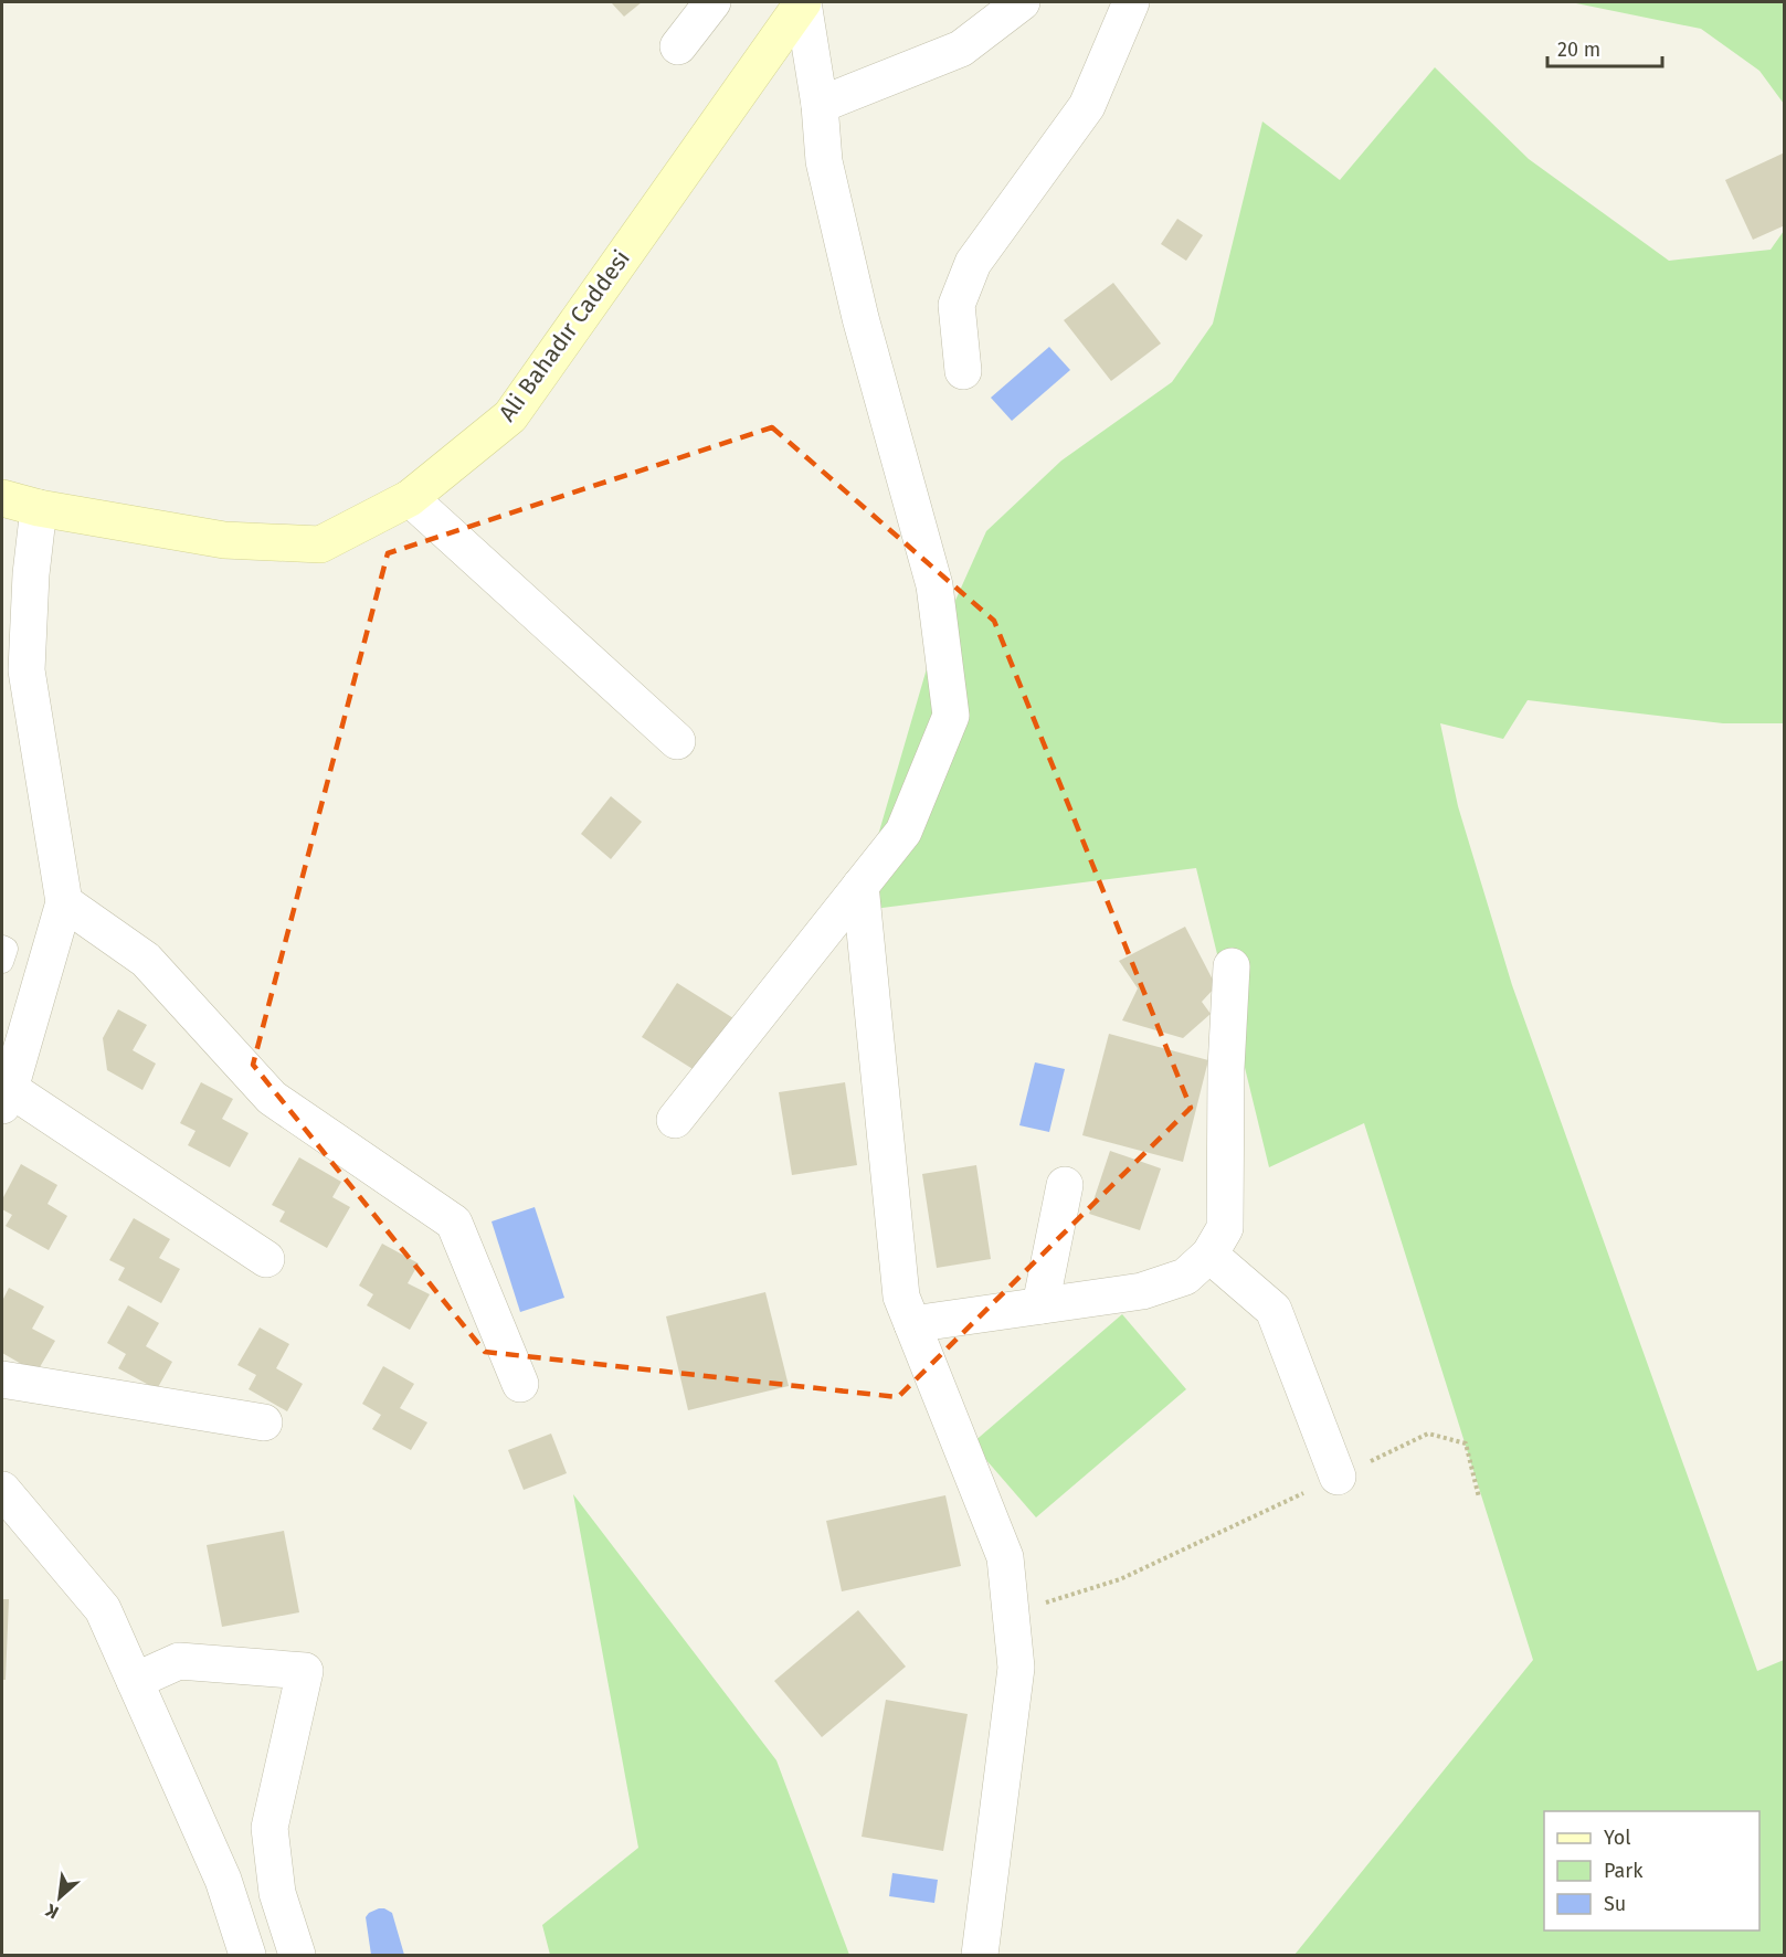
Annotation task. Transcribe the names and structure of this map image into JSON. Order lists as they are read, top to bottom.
{
  "streets": {
    "main road": ["Ali Bahadır Caddesi"]
  },
  "legend": ["Yol", "Park", "Su"],
  "scale_bar": "20 m",
  "north": "bottom left"
}
